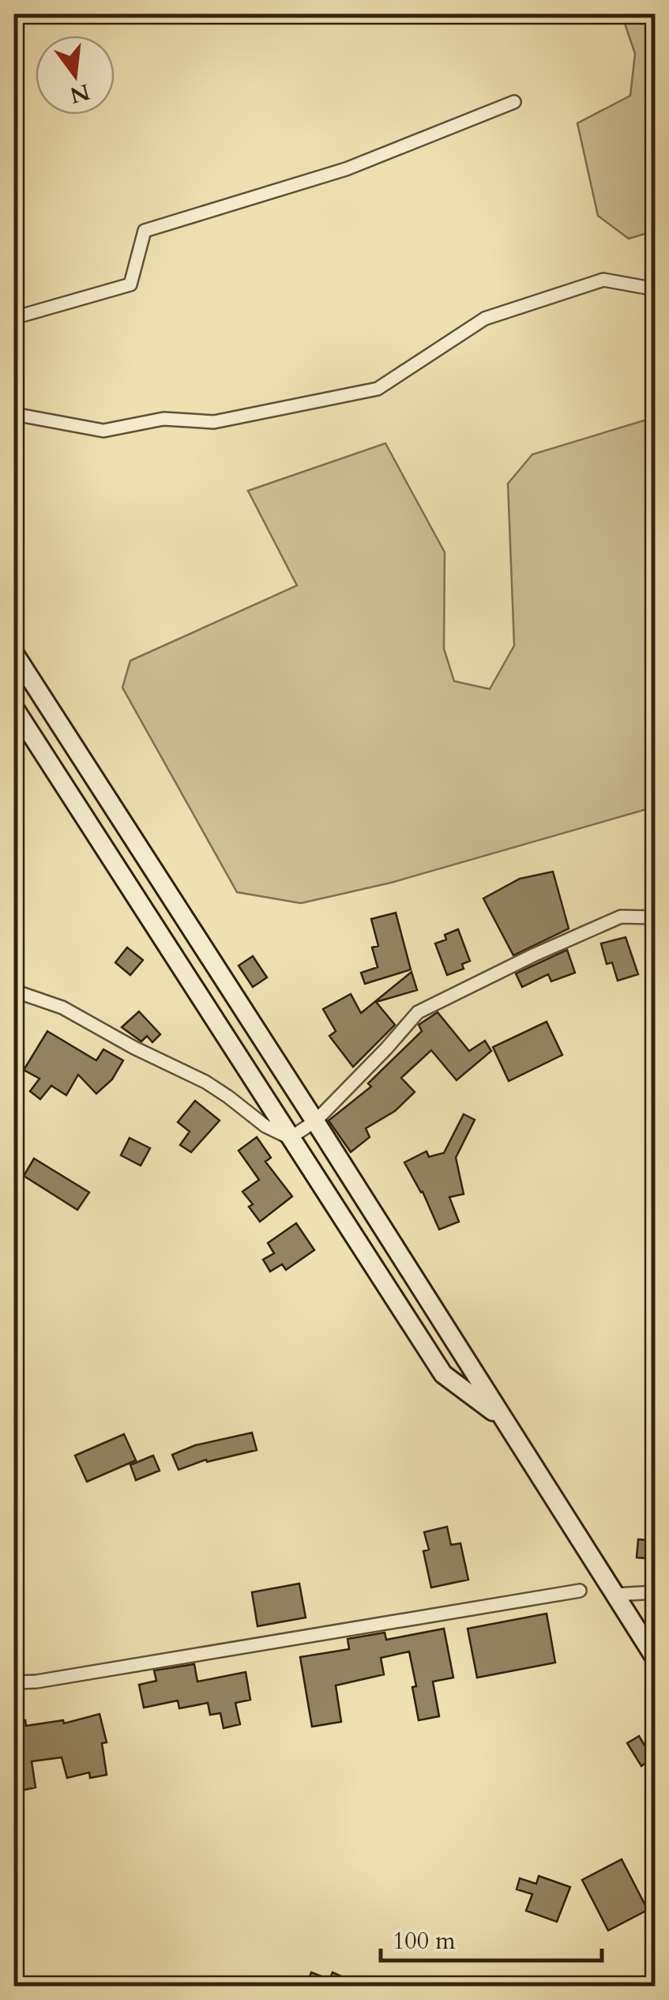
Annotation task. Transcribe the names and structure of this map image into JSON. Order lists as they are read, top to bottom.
{
  "scale_bar": "100 m",
  "north": "bottom"
}
